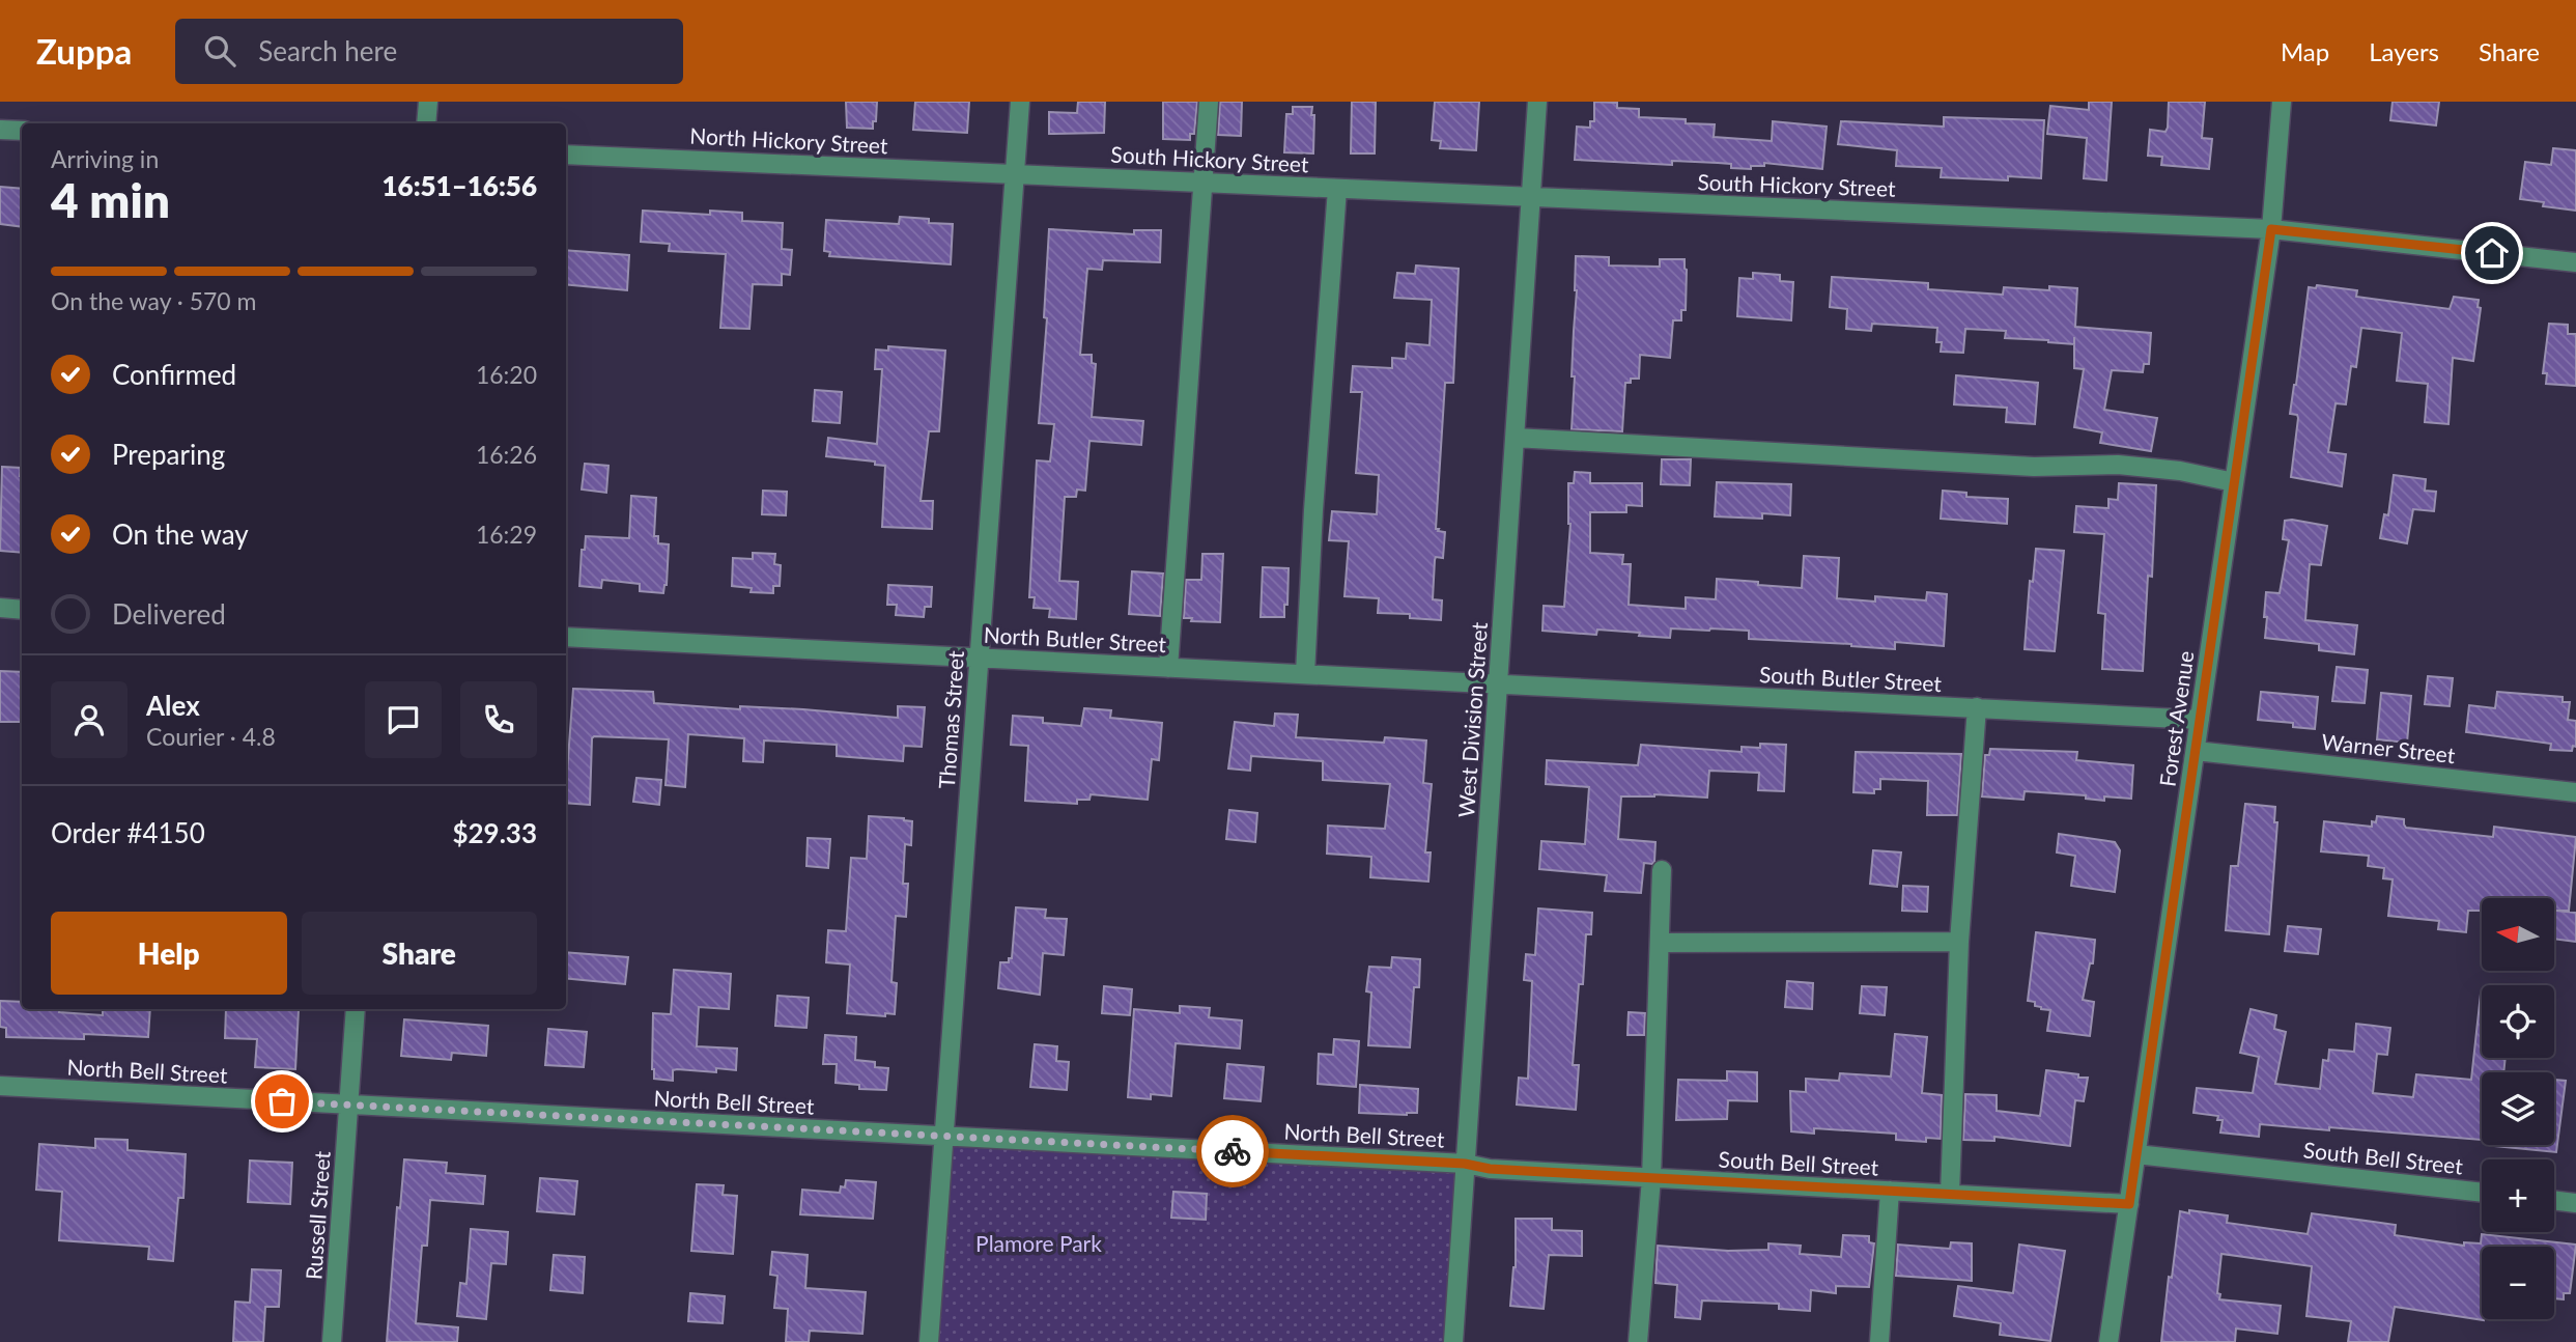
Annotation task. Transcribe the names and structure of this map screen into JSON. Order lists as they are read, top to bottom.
{
  "streets": {
    "street": [
      "North Hickory Street",
      "South Hickory Street",
      "North Butler Street",
      "South Butler Street",
      "Forest Avenue",
      "Thomas Street",
      "West Division Street",
      "Warner Street",
      "North Bell Street",
      "South Bell Street",
      "Russell Street"
    ]
  },
  "crossings": [
    ["North Hickory Street", "South Hickory Street"],
    ["North Hickory Street", "Thomas Street"],
    ["South Hickory Street", "Forest Avenue"],
    ["South Hickory Street", "Thomas Street"],
    ["South Hickory Street", "West Division Street"],
    ["North Butler Street", "South Butler Street"],
    ["North Butler Street", "Thomas Street"],
    ["North Butler Street", "West Division Street"],
    ["South Butler Street", "Forest Avenue"],
    ["South Butler Street", "West Division Street"],
    ["Forest Avenue", "Warner Street"],
    ["Forest Avenue", "South Bell Street"],
    ["Thomas Street", "North Bell Street"],
    ["West Division Street", "North Bell Street"],
    ["West Division Street", "South Bell Street"],
    ["North Bell Street", "South Bell Street"],
    ["North Bell Street", "Russell Street"]
  ],
  "parks": ["Plamore Park"],
  "north": "left",
  "page": {
    "header": "Zuppa",
    "search": "Search here",
    "nav": ["Map", "Layers", "Share"],
    "heading": ["4 min", "Arriving in", "16:51–16:56"],
    "panel": [
      "Alex",
      "Courier · 4.8",
      "Order #4150",
      "$29.33"
    ],
    "bar": "On the way · 570 m",
    "list": [
      ["Confirmed", "16:20"],
      ["Preparing", "16:26"],
      ["On the way", "16:29"],
      "Delivered"
    ],
    "buttons": ["Help", "Share"],
    "map_buttons": ["+", "−"]
  }
}
